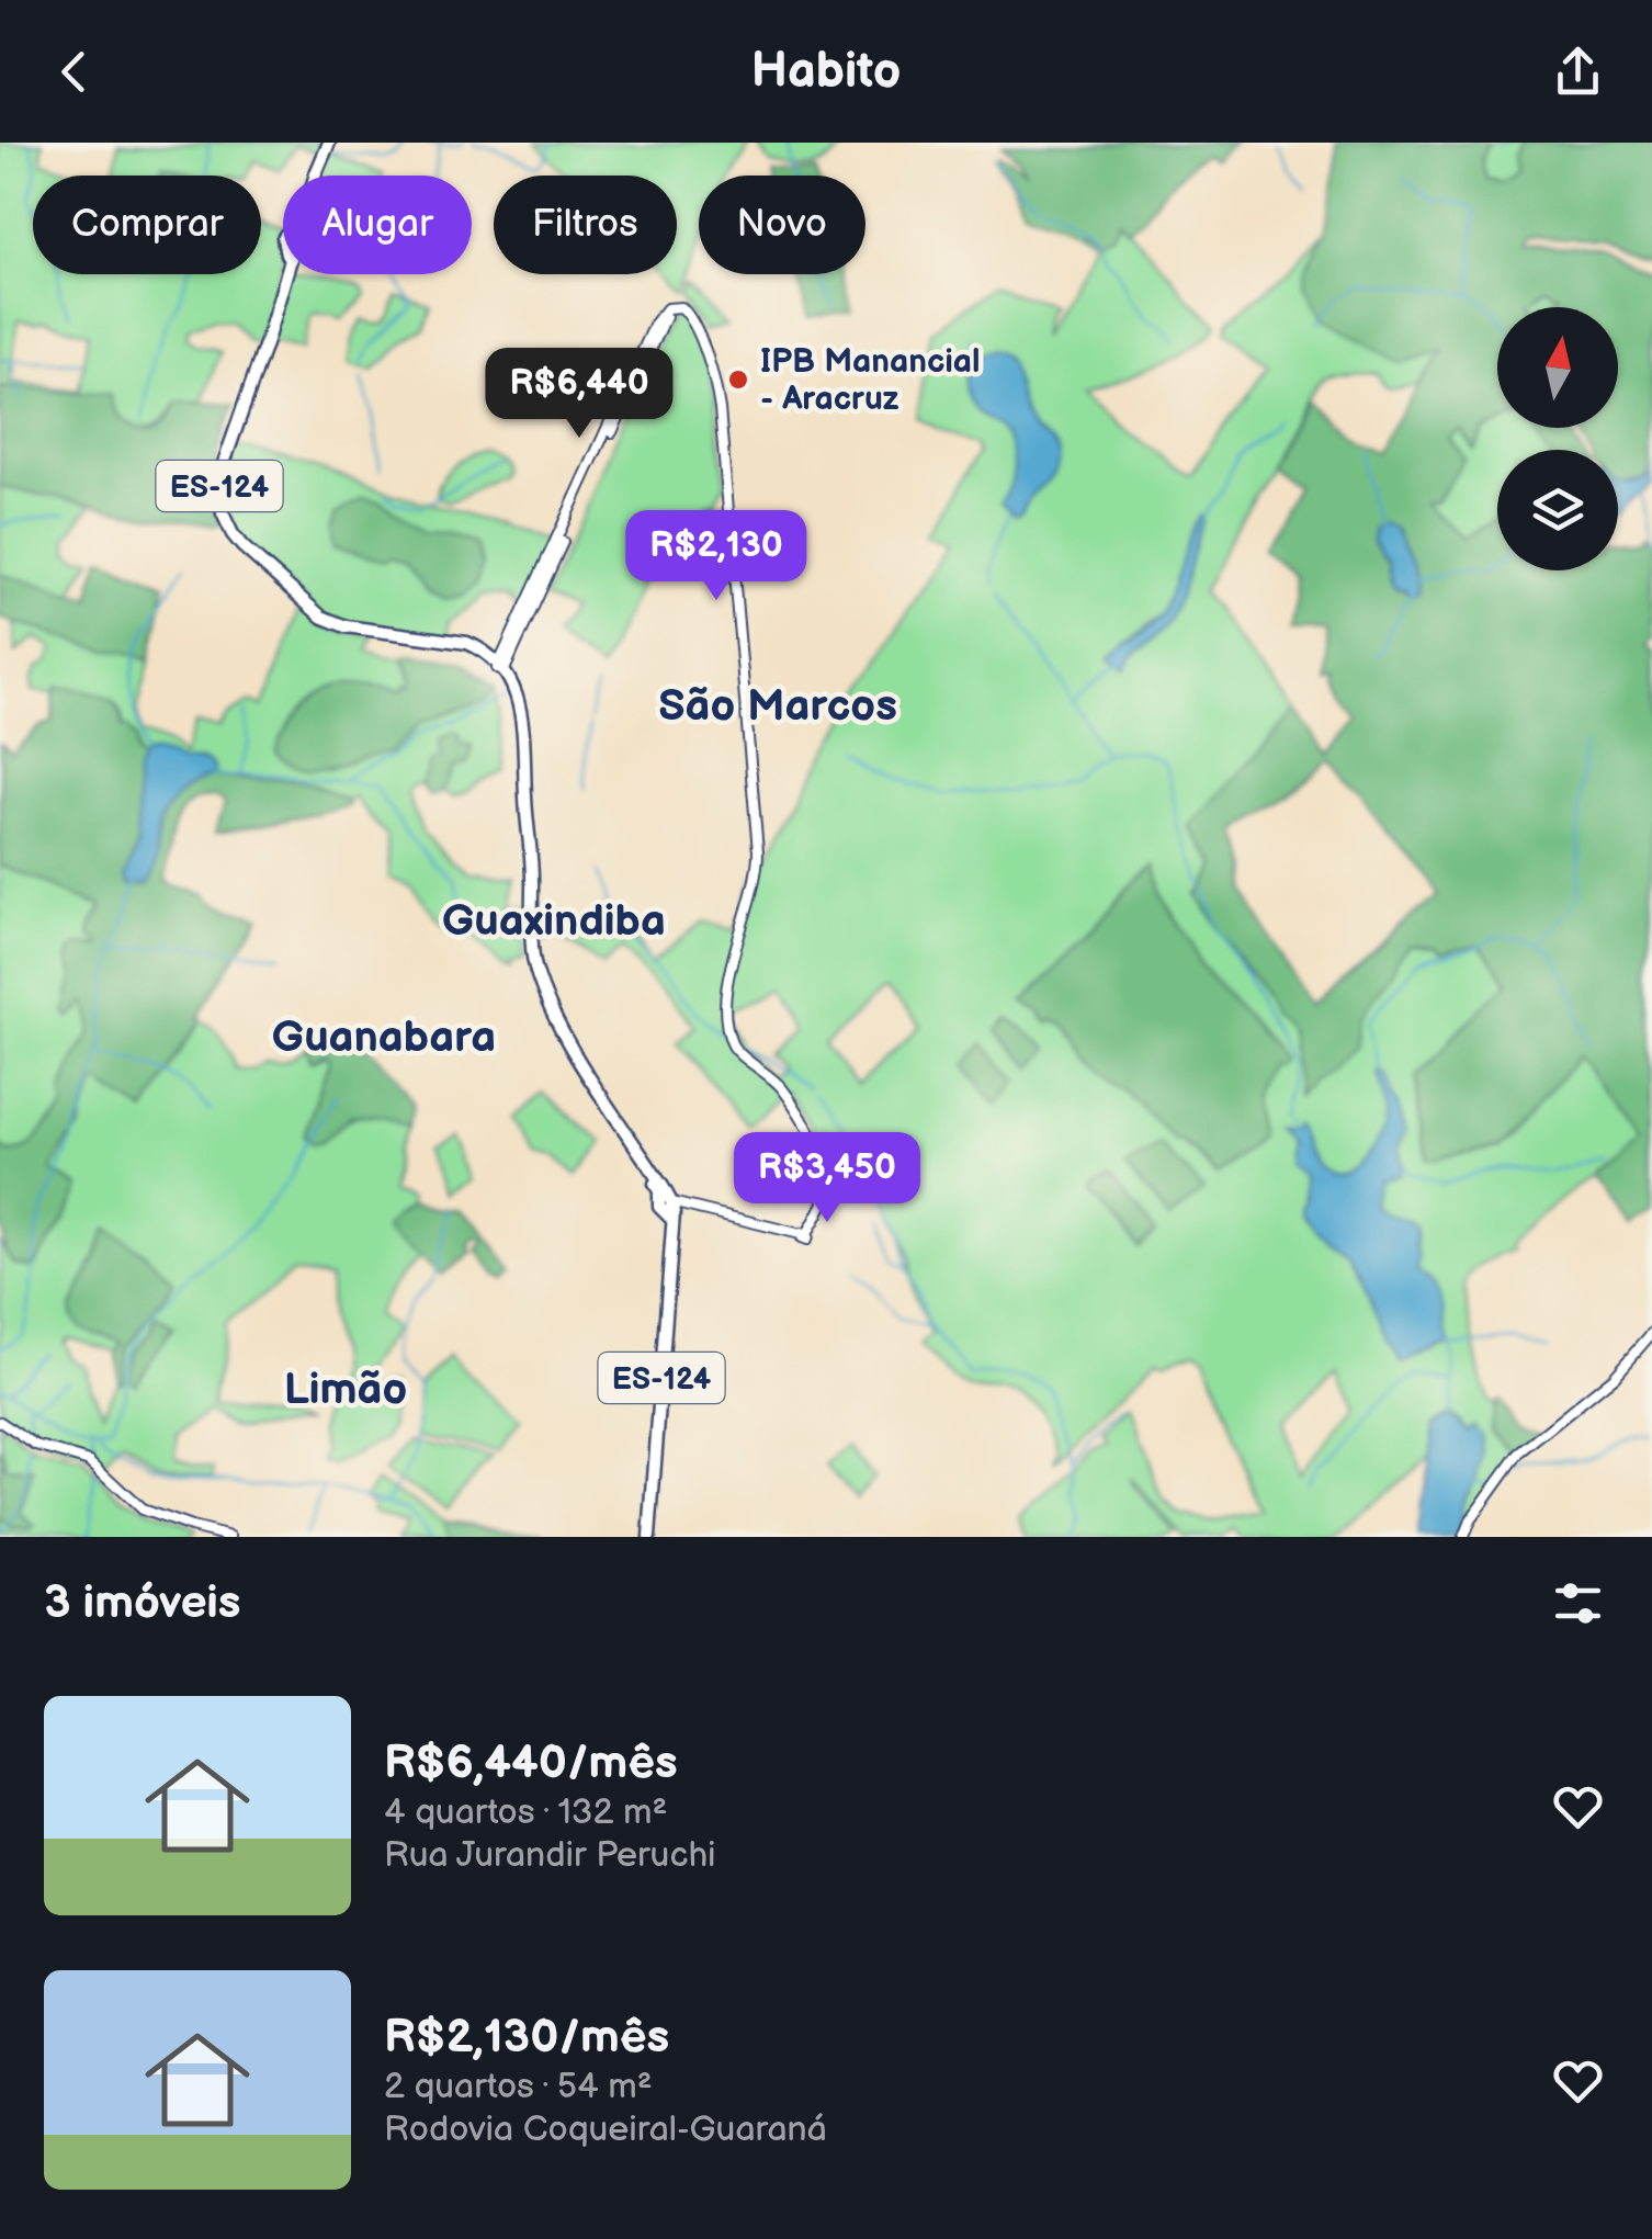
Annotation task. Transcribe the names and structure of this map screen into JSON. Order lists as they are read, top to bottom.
{
  "streets": {
    "main road": ["ES-124"]
  },
  "districts": [
    "São Marcos",
    "Guaxindiba",
    "Guanabara",
    "Limão"
  ],
  "places": ["IPB Manancial - Aracruz"],
  "north": "top",
  "page": {
    "header": "Habito",
    "chip": [
      "Comprar",
      "Alugar",
      "Filtros",
      "Novo"
    ],
    "price": ["R$6,440", "R$2,130", "R$3,450"],
    "heading": "3 imóveis",
    "list": [
      {
        "name": "R$6,440/mês",
        "note": "4 quartos · 132 m² · Rua Jurandir Peruchi"
      },
      {
        "name": "R$2,130/mês",
        "note": "2 quartos · 54 m² · Rodovia Coqueiral-Guaraná"
      }
    ]
  }
}
